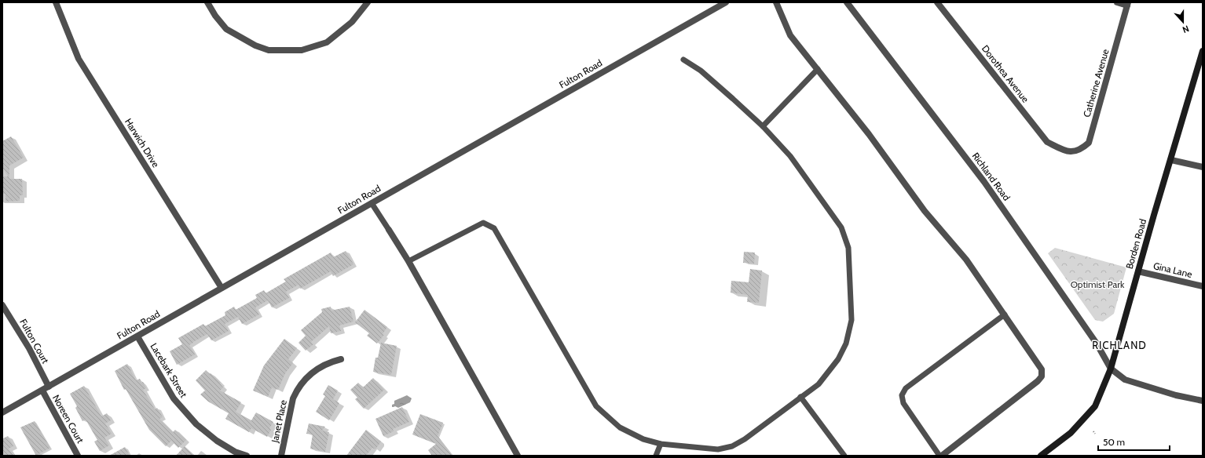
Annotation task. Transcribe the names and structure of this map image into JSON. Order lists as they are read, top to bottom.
{
  "streets": {
    "main road": ["Borden Road"],
    "street": [
      "Fulton Road",
      "Dorothea Avenue",
      "Catherine Avenue",
      "Harwich Drive",
      "Richland Road",
      "Gina Lane",
      "Fulton Court",
      "Lacebark Street",
      "Noreen Court",
      "Janet Place"
    ]
  },
  "crossings": [
    ["Fulton Road", "Harwich Drive"],
    ["Fulton Road", "Fulton Court"],
    ["Fulton Road", "Lacebark Street"],
    ["Fulton Road", "Noreen Court"],
    ["Dorothea Avenue", "Catherine Avenue"],
    ["Richland Road", "Borden Road"],
    ["Borden Road", "Gina Lane"]
  ],
  "districts": ["RICHLAND"],
  "parks": ["Optimist Park"],
  "scale_bar": "50 m",
  "north": "bottom"
}
